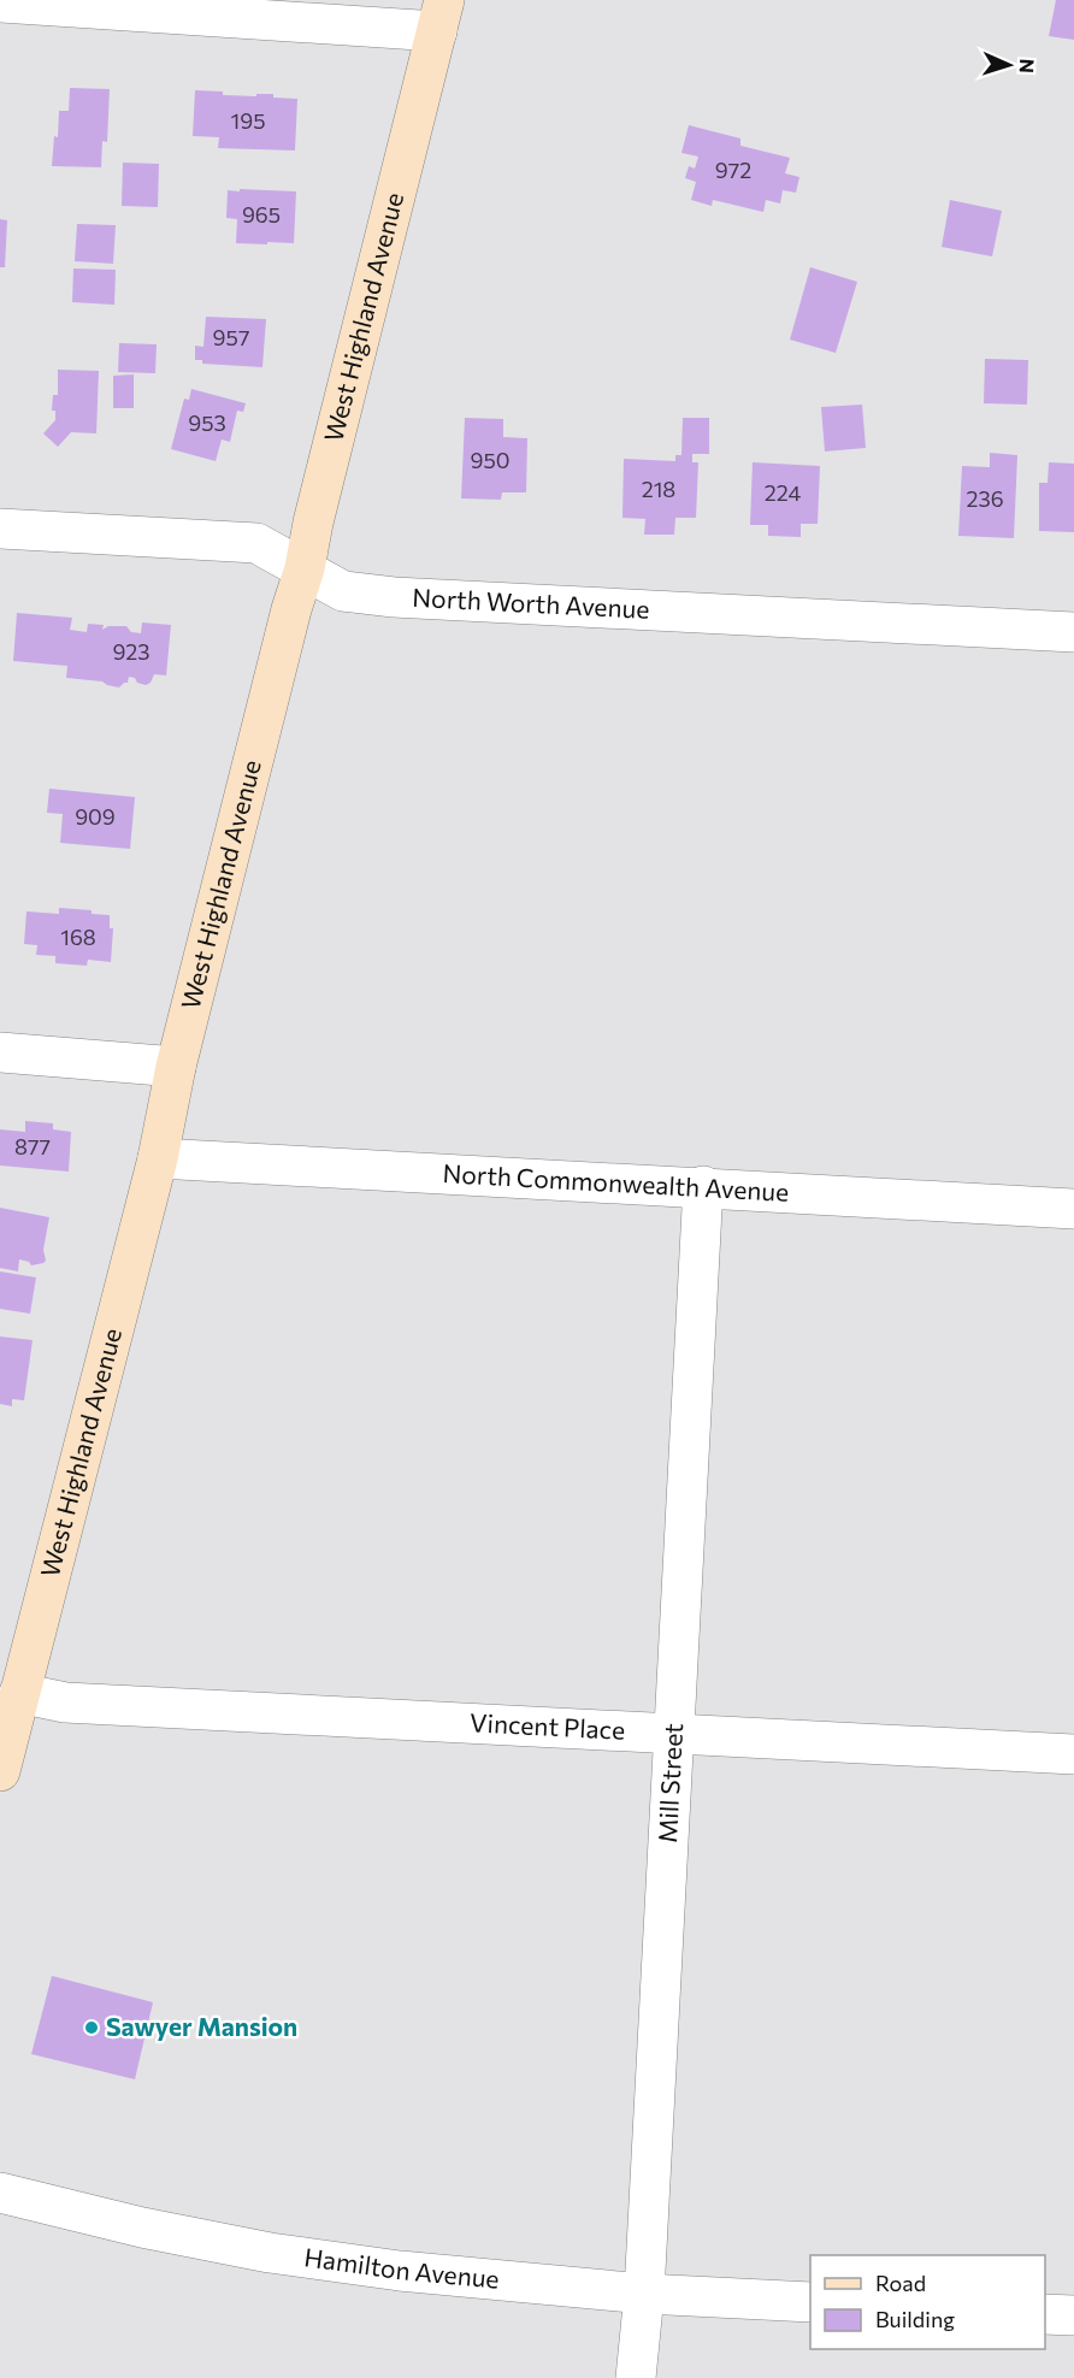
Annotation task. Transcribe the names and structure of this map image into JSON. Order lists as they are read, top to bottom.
{
  "streets": {
    "main road": ["West Highland Avenue"],
    "street": [
      "North Worth Avenue",
      "North Commonwealth Avenue",
      "Vincent Place",
      "Mill Street",
      "Hamilton Avenue"
    ]
  },
  "crossings": [
    ["West Highland Avenue", "North Worth Avenue"],
    ["West Highland Avenue", "North Commonwealth Avenue"],
    ["West Highland Avenue", "Vincent Place"],
    ["North Commonwealth Avenue", "Mill Street"],
    ["Vincent Place", "Mill Street"],
    ["Mill Street", "Hamilton Avenue"]
  ],
  "places": ["Sawyer Mansion"],
  "house_numbers": [
    "195",
    "972",
    "965",
    "957",
    "953",
    "950",
    "218",
    "224",
    "236",
    "923",
    "909",
    "168",
    "877"
  ],
  "legend": ["Road", "Building"],
  "north": "right"
}
